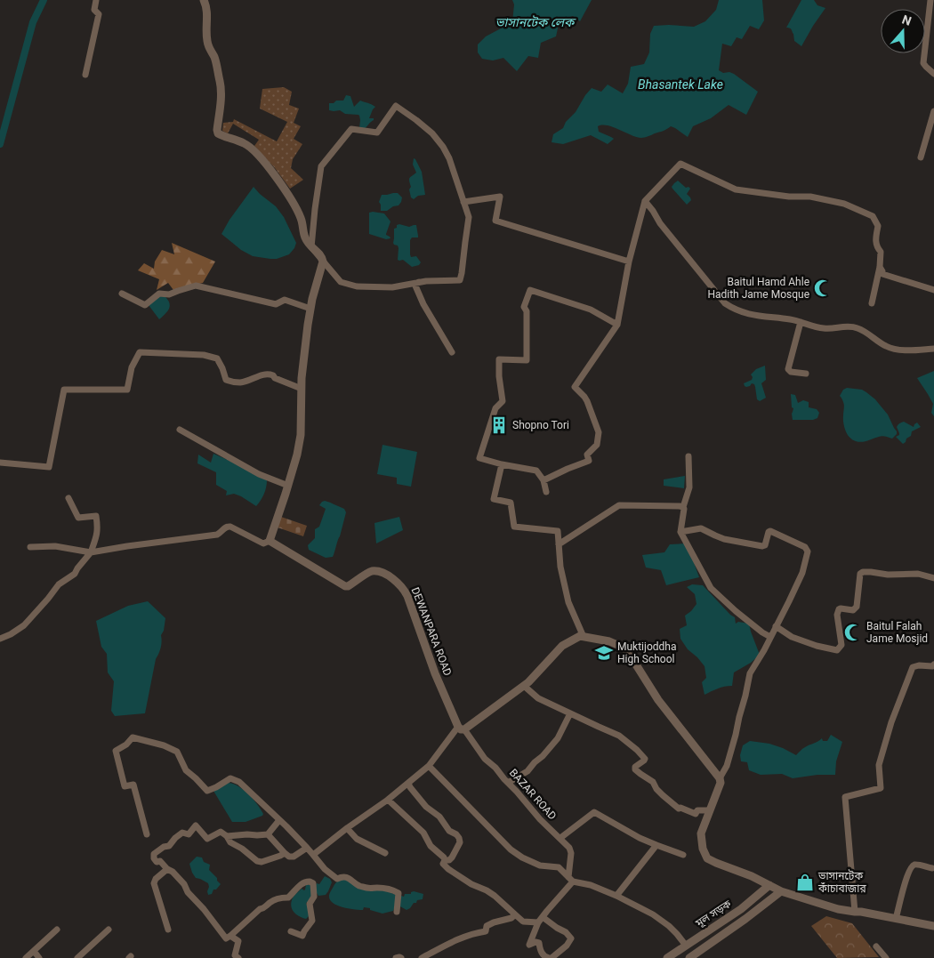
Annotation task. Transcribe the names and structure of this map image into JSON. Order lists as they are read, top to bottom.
{
  "streets": {
    "street": ["DEWANPARA ROAD", "BAZAR ROAD", "মূল সড়ক"]
  },
  "crossings": [
    ["DEWANPARA ROAD", "BAZAR ROAD"]
  ],
  "water": ["ভাসানটেক লেক", "Bhasantek Lake"],
  "places": {
    "mosque": ["Baitul Hamd Ahle Hadith Jame Mosque", "Baitul Falah Jame Mosjid"],
    "building": ["Shopno Tori"],
    "school or university": ["Muktijoddha High School"],
    "shop": ["ভাসানটেক কাঁচাবাজার"]
  },
  "north": "top"
}
